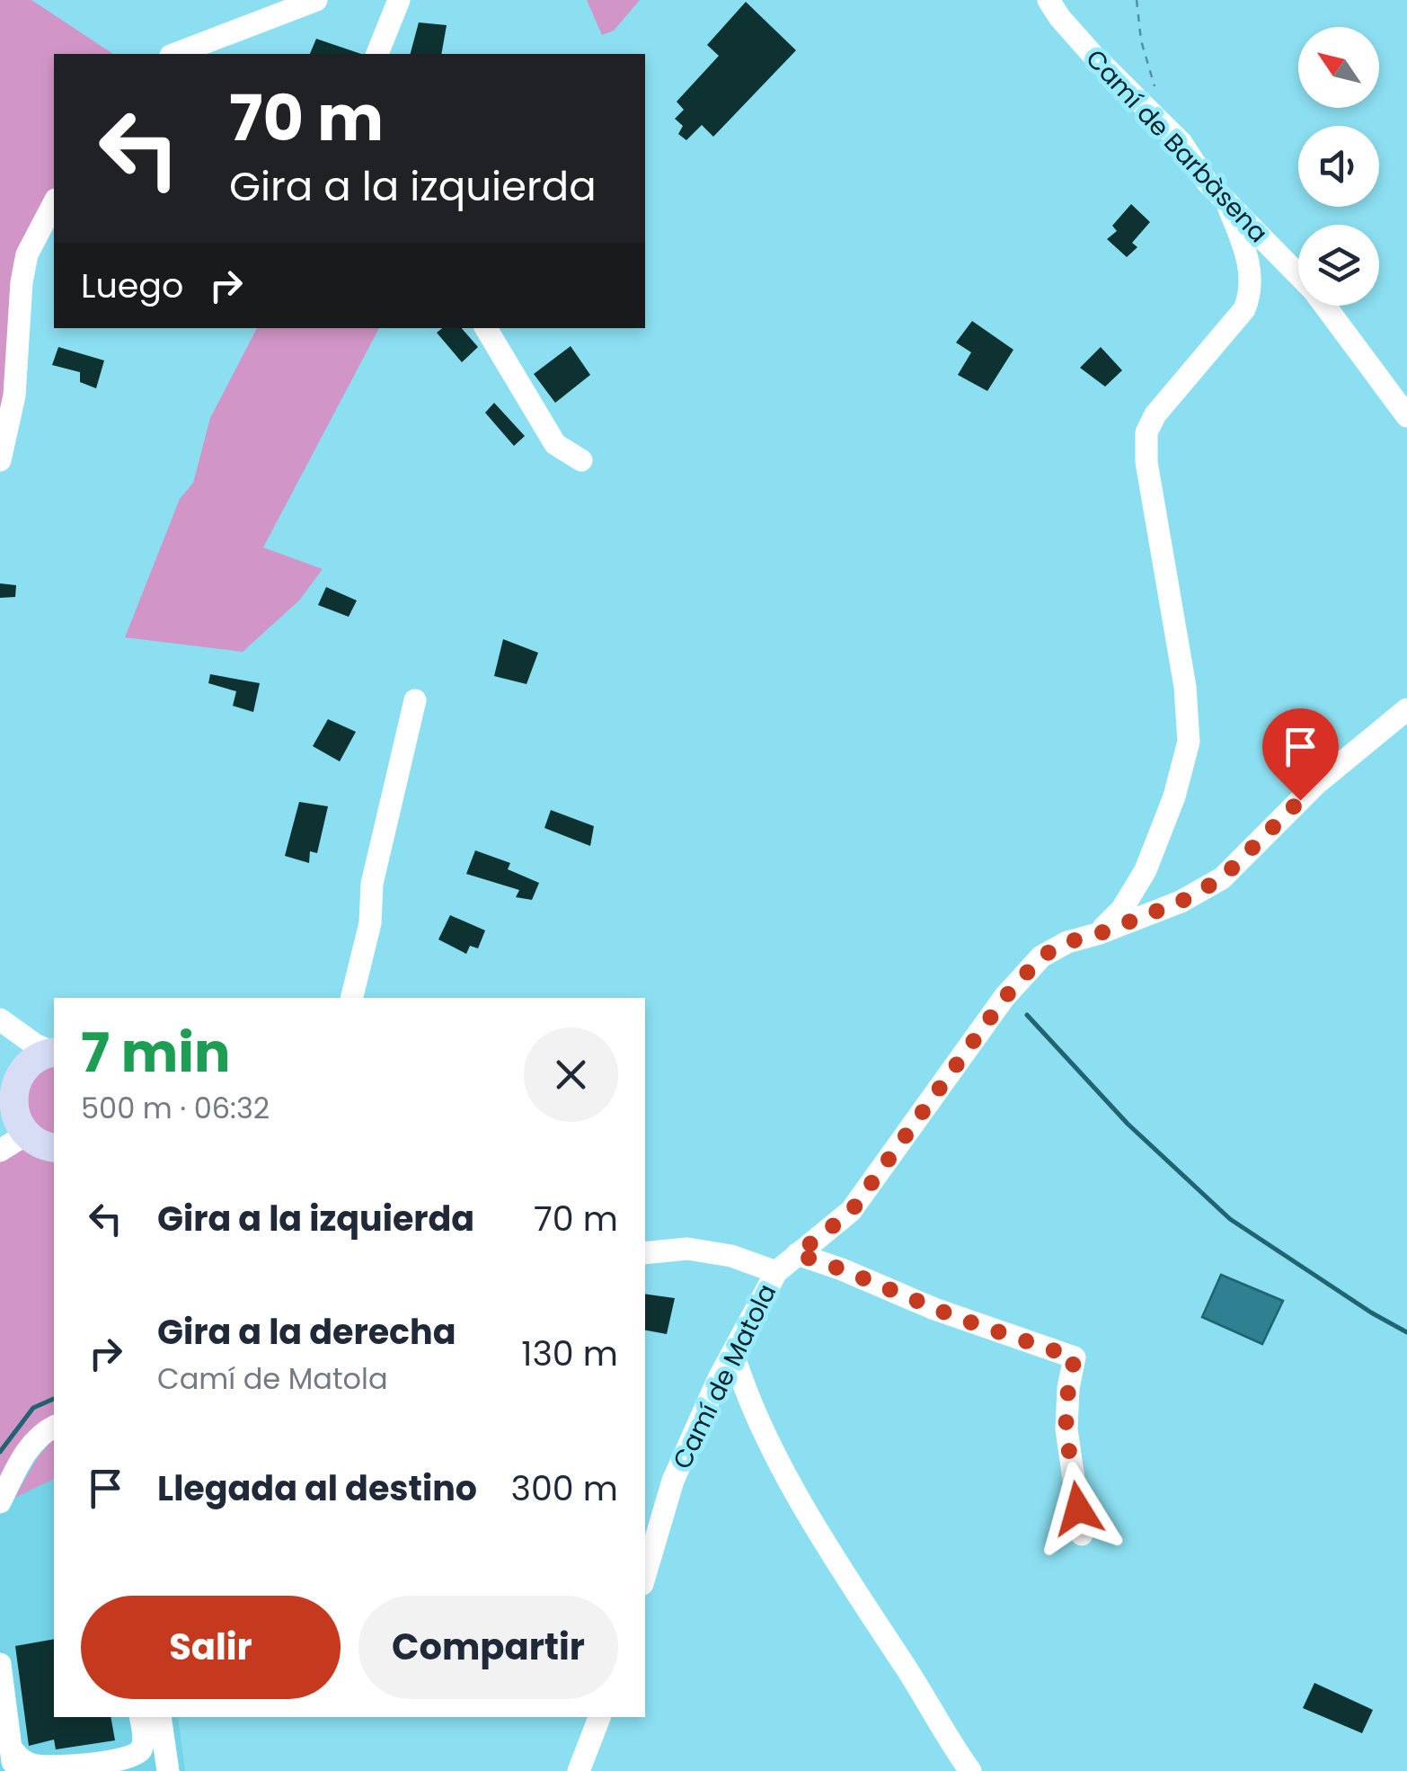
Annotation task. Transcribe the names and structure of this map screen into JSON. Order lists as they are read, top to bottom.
{
  "streets": {
    "street": ["Camí de Barbàsena", "Camí de Matola"]
  },
  "north": "top left",
  "page": {
    "turn": ["70 m", "Gira a la izquierda"],
    "then": "Luego",
    "heading": ["7 min", "500 m · 06:32"],
    "list": [
      {
        "name": "Gira a la izquierda",
        "value": "70 m"
      },
      {
        "name": "Gira a la derecha",
        "note": "Camí de Matola",
        "value": "130 m"
      },
      {
        "name": "Llegada al destino",
        "value": "300 m"
      }
    ],
    "buttons": ["Salir", "Compartir"]
  }
}
